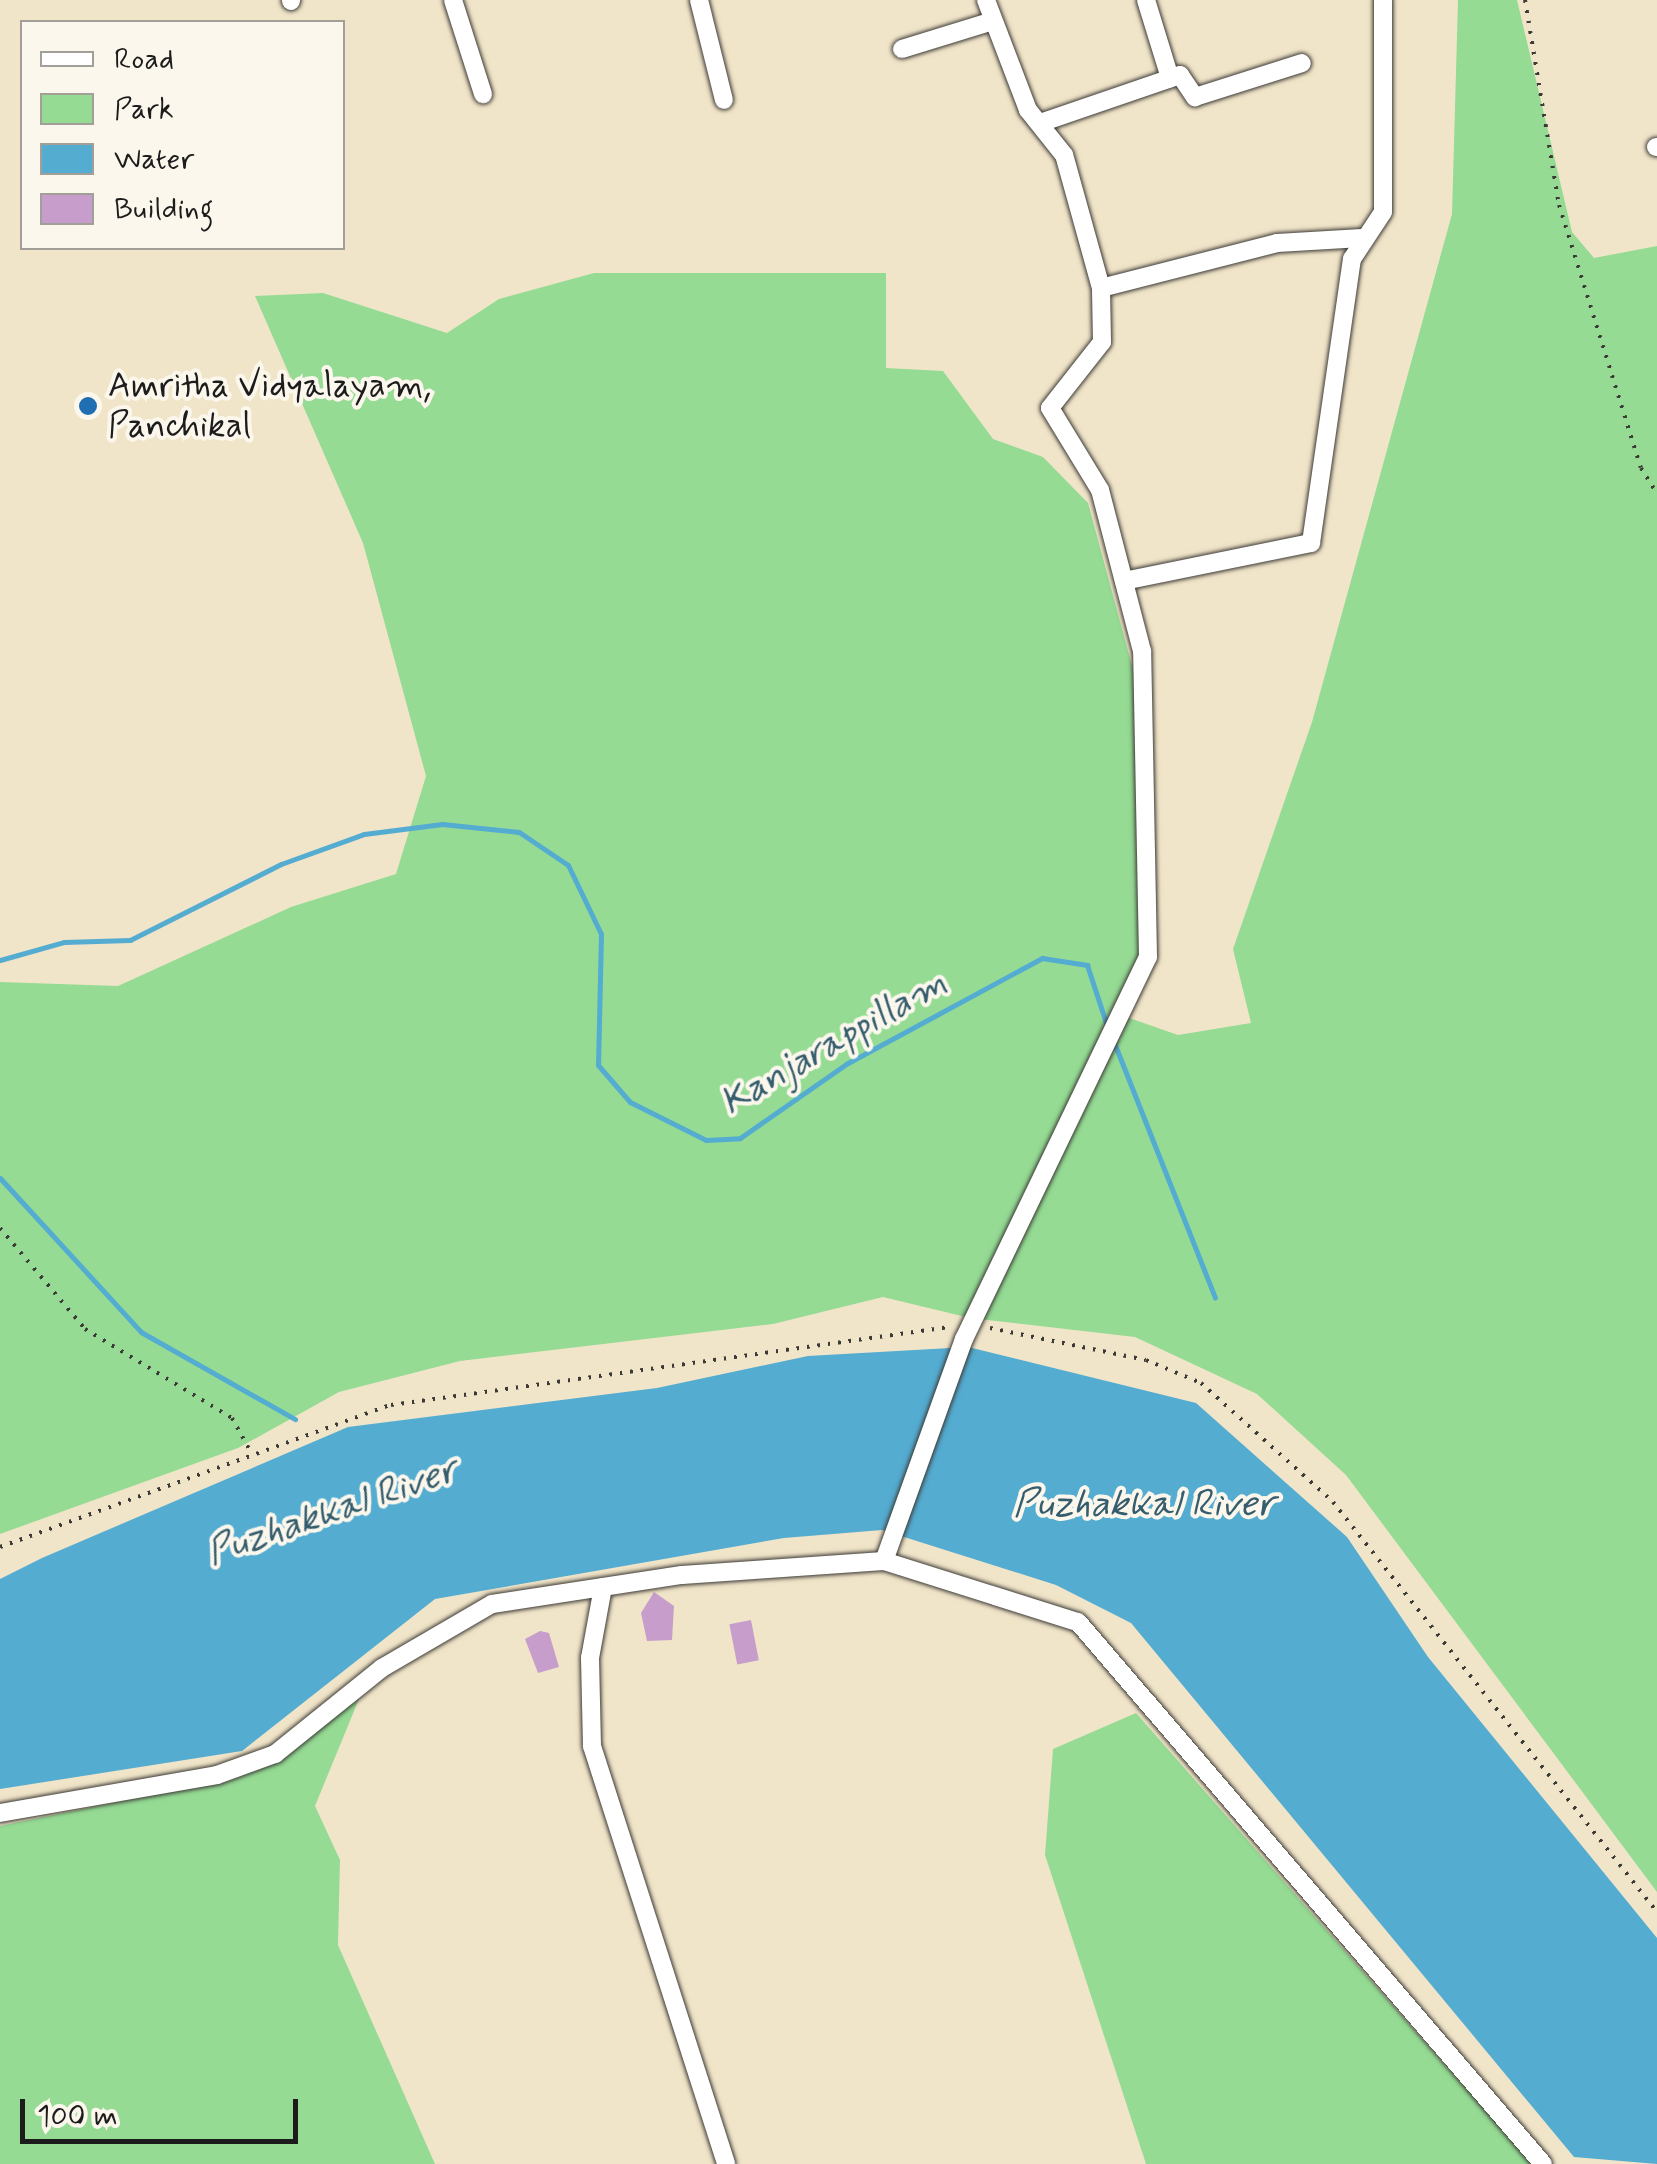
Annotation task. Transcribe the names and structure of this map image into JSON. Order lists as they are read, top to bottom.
{
  "water": ["Kanjarappillam", "Puzhakkal River"],
  "places": ["Amritha Vidyalayam, Panchikal"],
  "legend": [
    "Road",
    "Park",
    "Water",
    "Building"
  ],
  "scale_bar": "100 m"
}
